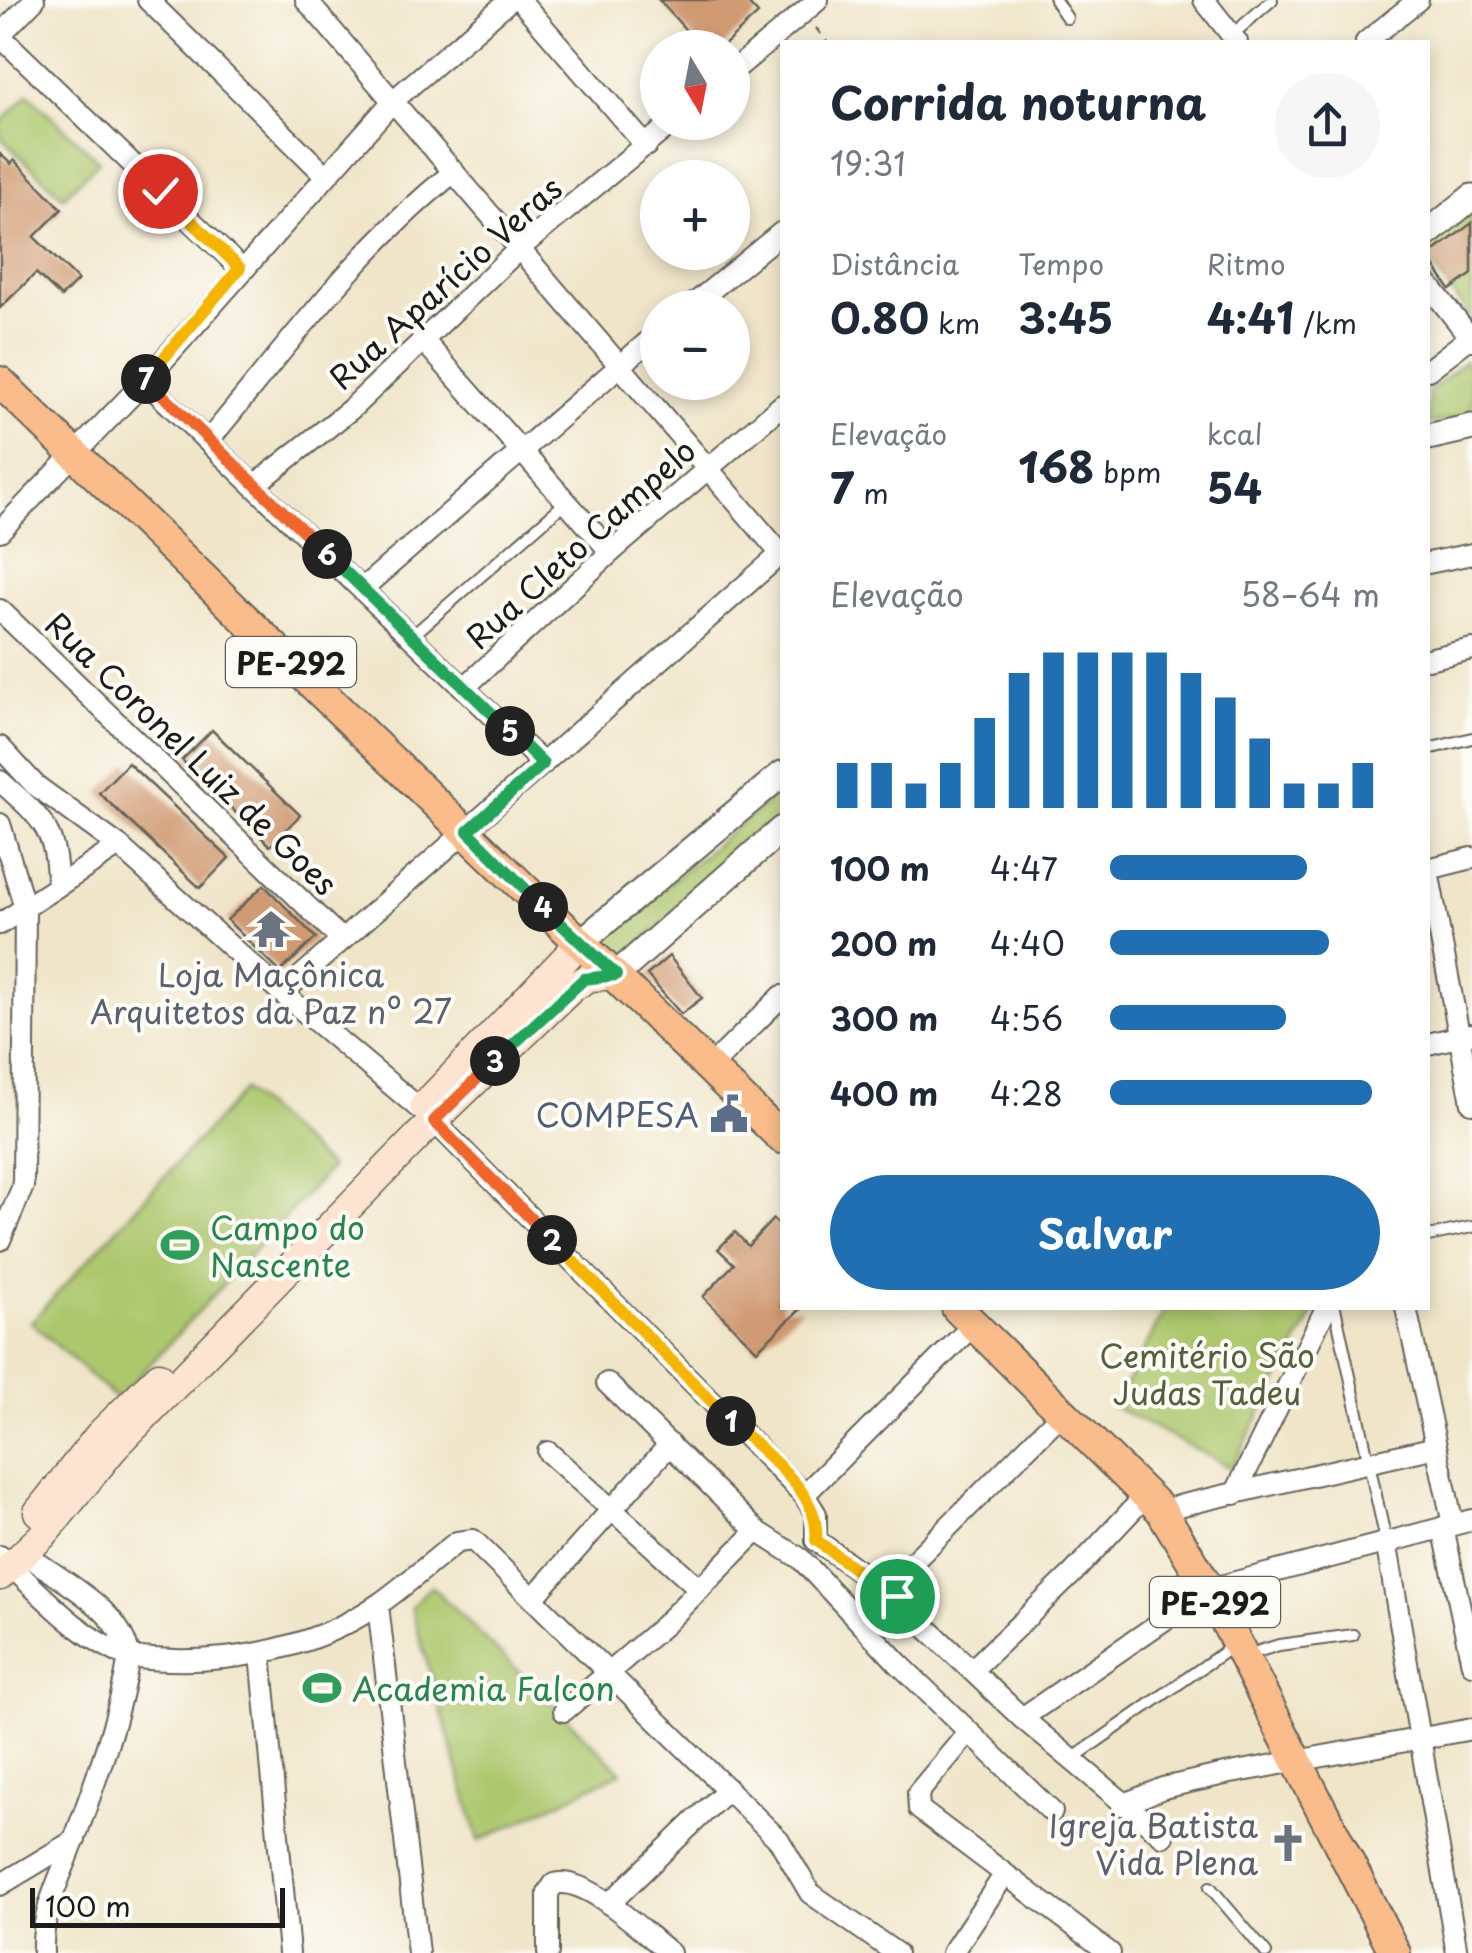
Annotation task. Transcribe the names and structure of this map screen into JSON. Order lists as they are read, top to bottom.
{
  "streets": {
    "main road": ["PE-292"],
    "street": ["Rua Aparício Veras", "Rua Cleto Campelo", "Rua Coronel Luiz de Goes"]
  },
  "parks": ["Cemitério São Judas Tadeu"],
  "places": {
    "temple": ["Loja Maçônica Arquitetos da Paz nº 27"],
    "public building": ["COMPESA"],
    "sports": ["Campo do Nascente", "Academia Falcon"],
    "church": ["Igreja Batista Vida Plena"]
  },
  "scale_bar": "100 m",
  "north": "bottom",
  "page": {
    "map_buttons": ["+", "−"],
    "heading": ["Corrida noturna", "19:31"],
    "stats": [
      ["Distância", "0.80 km"],
      ["Tempo", "3:45"],
      ["Ritmo", "4:41 /km"],
      ["Elevação", "7 m"],
      ["168 bpm"],
      ["kcal", "54"]
    ],
    "pins": [
      "7",
      "6",
      "5",
      "4",
      "3",
      "2",
      "1"
    ],
    "chart": ["Elevação", "58–64 m"],
    "list": [
      {
        "name": "100 m",
        "note": "4:47"
      },
      {
        "name": "200 m",
        "note": "4:40"
      },
      {
        "name": "300 m",
        "note": "4:56"
      },
      {
        "name": "400 m",
        "note": "4:28"
      }
    ],
    "buttons": "Salvar",
    "scale": "100 m"
  }
}
